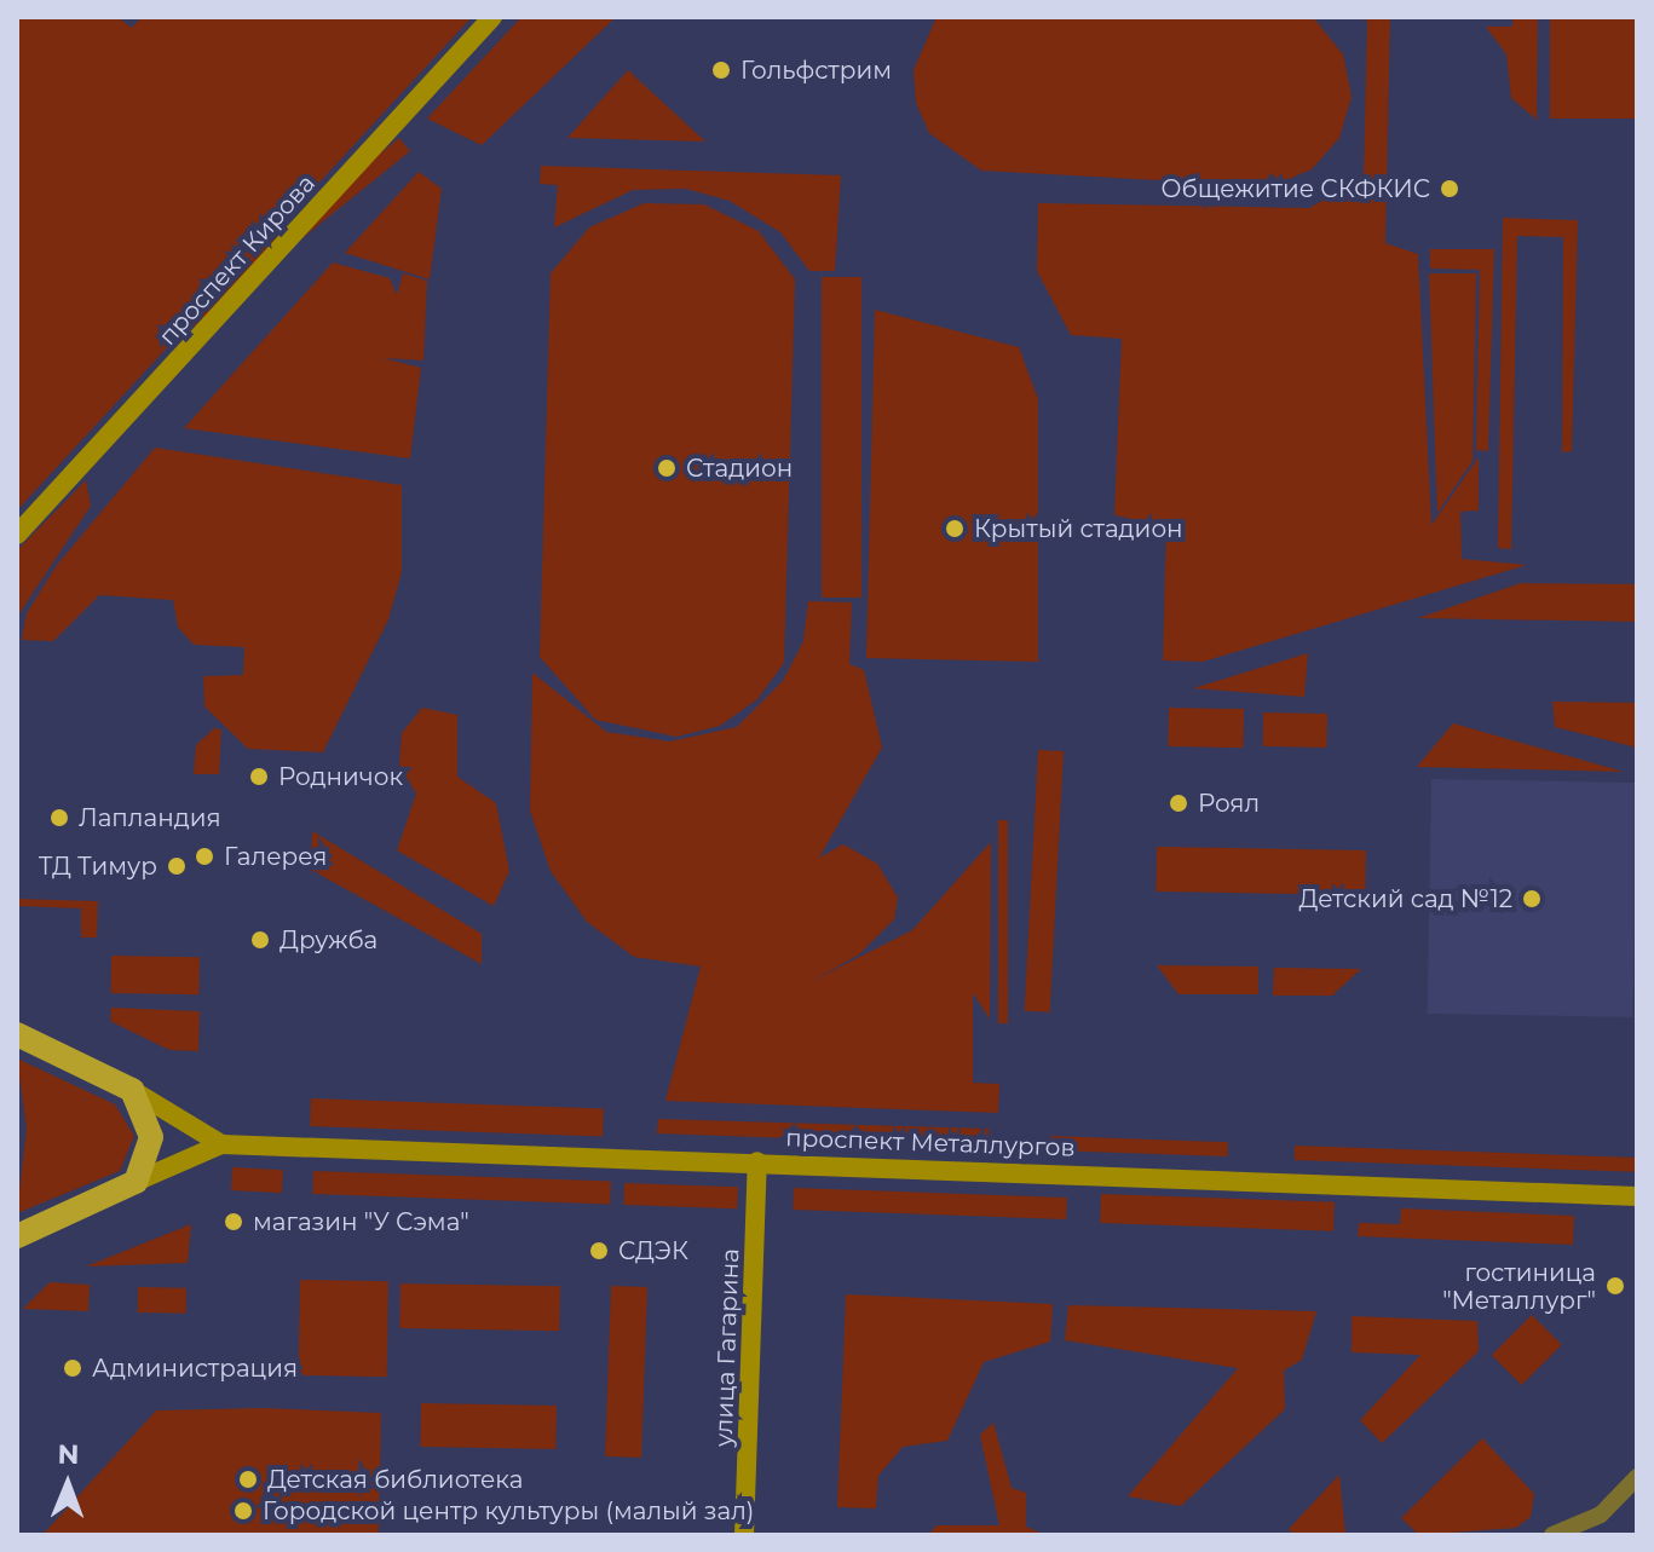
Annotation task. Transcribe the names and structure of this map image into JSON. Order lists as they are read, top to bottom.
{
  "streets": {
    "main road": ["проспект Кирова", "проспект Металлургов", "улица Гагарина"]
  },
  "crossings": [
    ["проспект Металлургов", "улица Гагарина"]
  ],
  "places": [
    "Гольфстрим",
    "Общежитие СКФКИС",
    "Стадион",
    "Крытый стадион",
    "Родничок",
    "Роял",
    "Лапландия",
    "Галерея",
    "ТД Тимур",
    "Детский сад №12",
    "Дружба",
    "магазин \"У Сэма\"",
    "СДЭК",
    "гостиница \"Металлург\"",
    "Администрация",
    "Детская библиотека",
    "Городской центр культуры (малый зал)"
  ],
  "north": "top"
}
